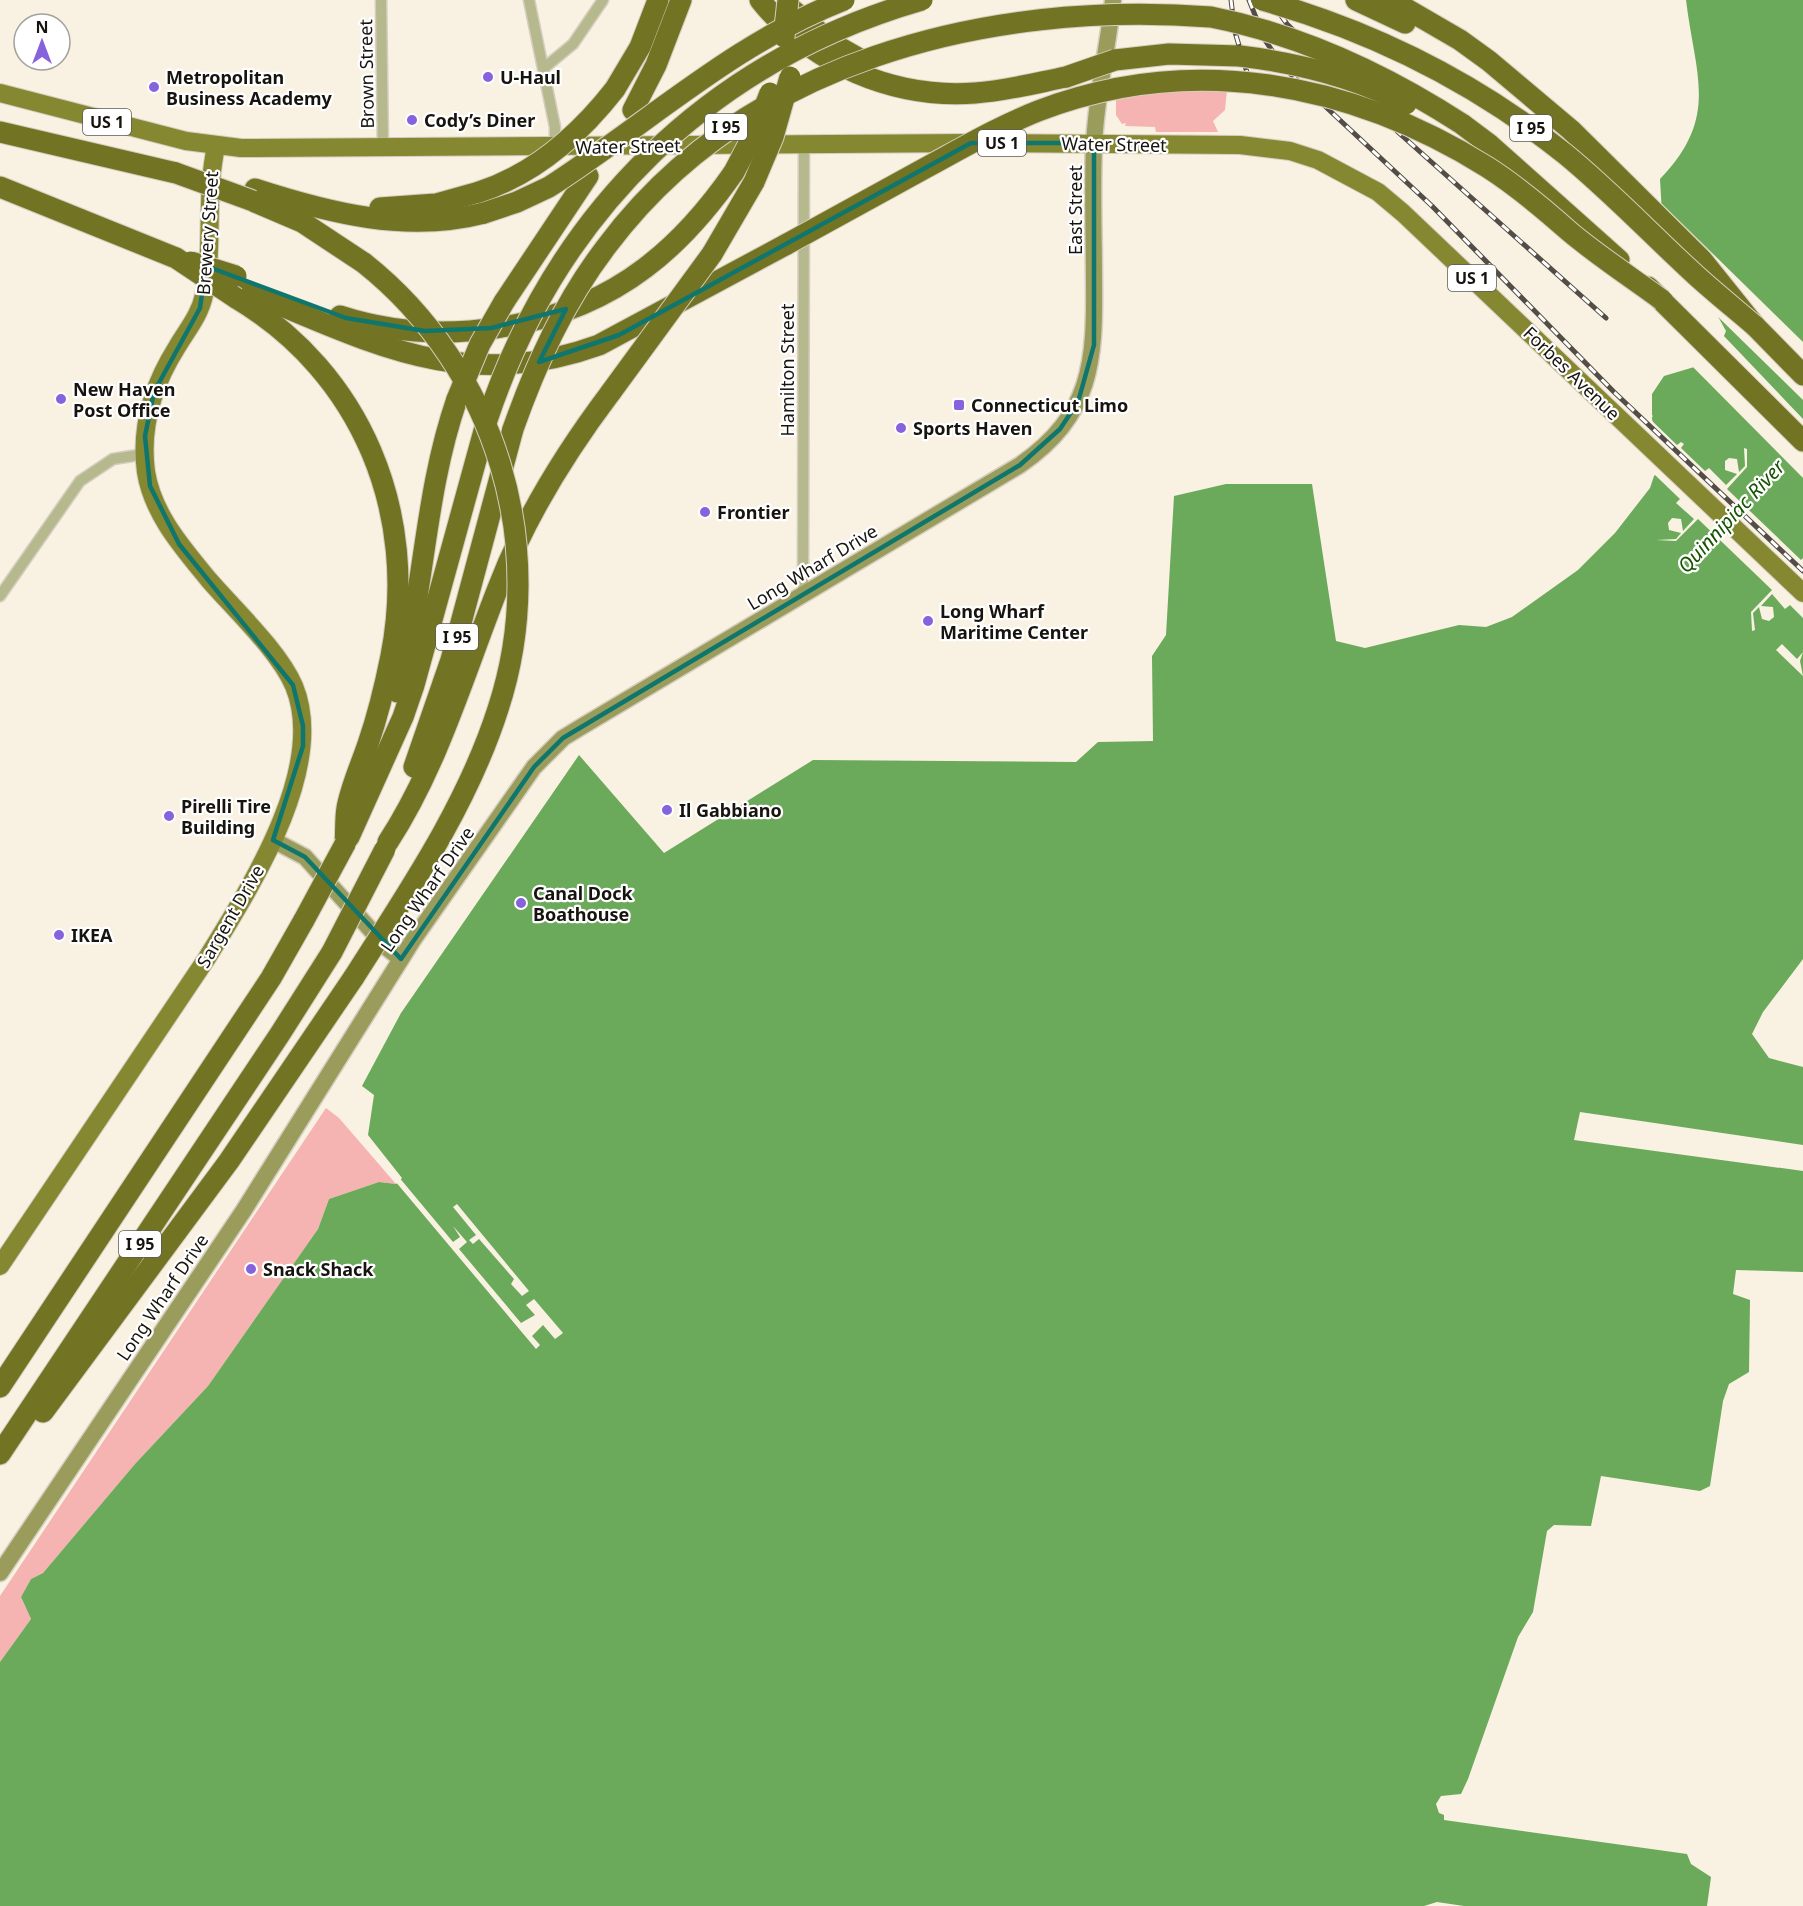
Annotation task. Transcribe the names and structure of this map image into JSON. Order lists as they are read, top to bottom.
{
  "streets": {
    "highway": ["I 95"],
    "main road": [
      "US 1",
      "Water Street",
      "East Street",
      "Brewery Street",
      "Forbes Avenue",
      "Long Wharf Drive",
      "Sargent Drive"
    ],
    "street": ["Brown Street", "Hamilton Street"]
  },
  "crossings": [
    ["Brown Street", "Water Street"],
    ["Water Street", "East Street"],
    ["Water Street", "Brewery Street"],
    ["Water Street", "Hamilton Street"],
    ["Water Street", "Forbes Avenue"],
    ["East Street", "Long Wharf Drive"],
    ["Brewery Street", "Sargent Drive"],
    ["Hamilton Street", "Long Wharf Drive"]
  ],
  "water": ["Quinnipiac River"],
  "places": {
    "other": [
      "U-Haul",
      "Metropolitan Business Academy",
      "Cody’s Diner",
      "New Haven Post Office",
      "Sports Haven",
      "Frontier",
      "Long Wharf Maritime Center",
      "Il Gabbiano",
      "Pirelli Tire Building",
      "Canal Dock Boathouse",
      "IKEA",
      "Snack Shack"
    ],
    "transit": ["Connecticut Limo"]
  },
  "north": "top"
}
